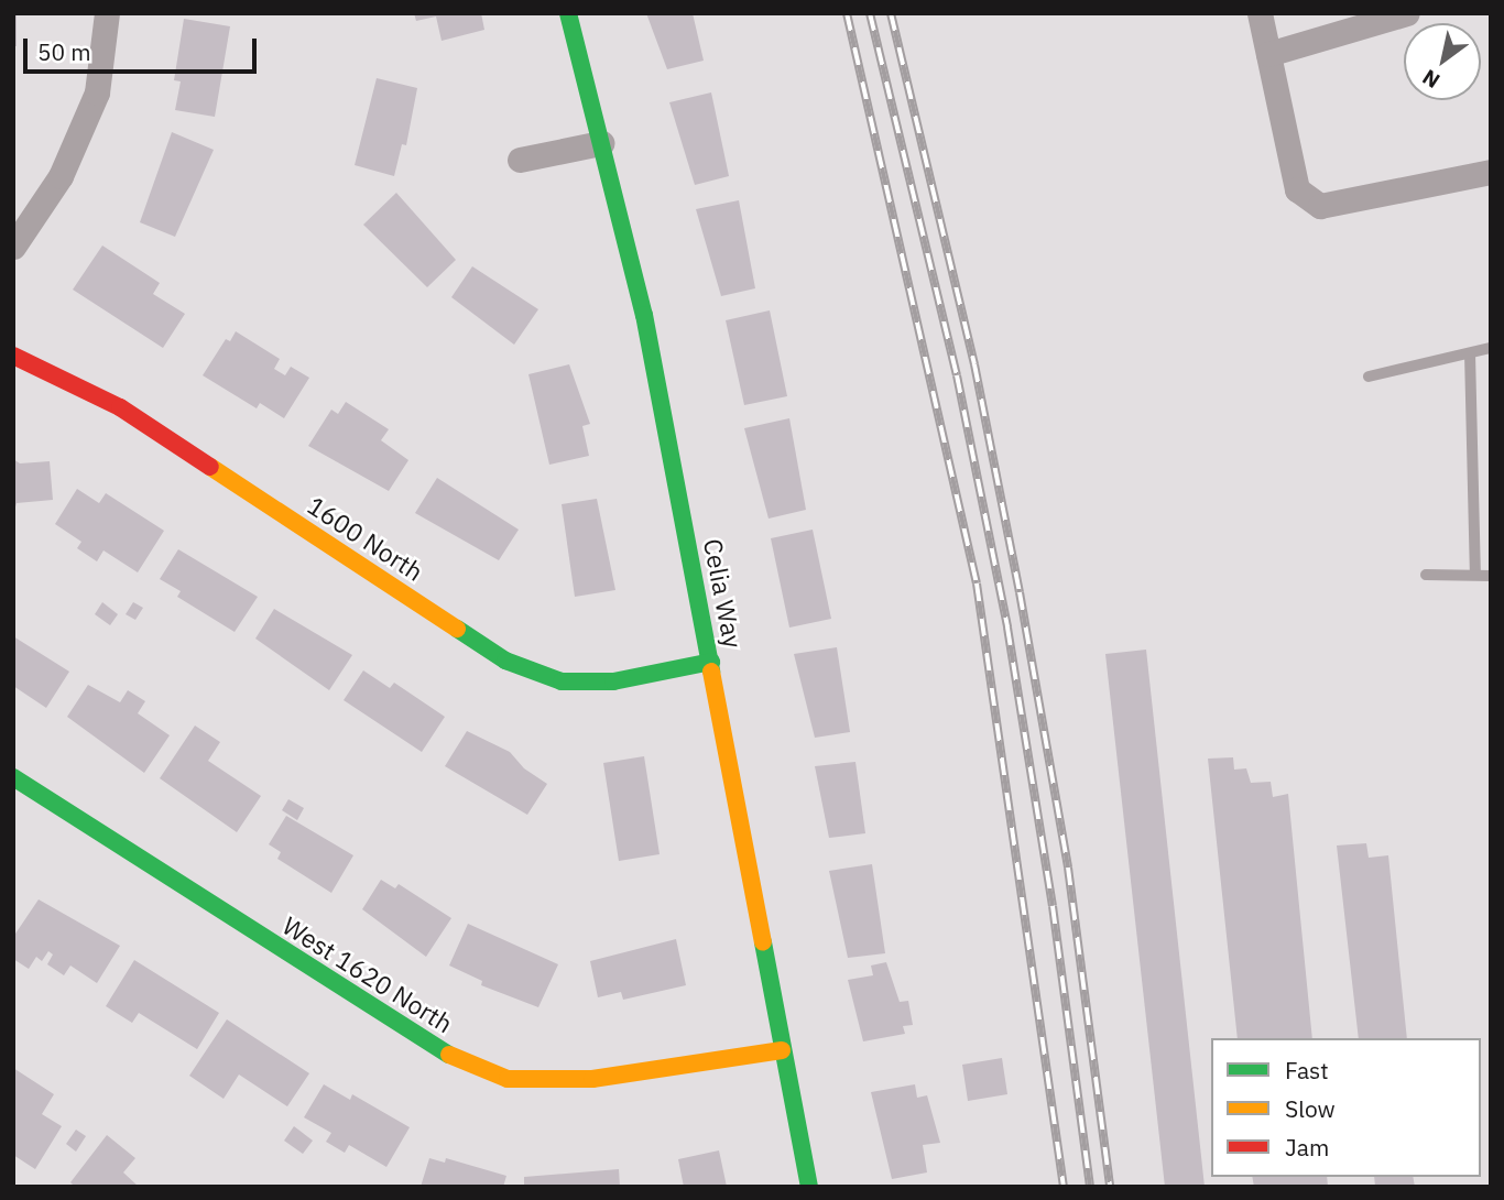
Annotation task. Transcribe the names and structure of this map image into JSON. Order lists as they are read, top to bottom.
{
  "streets": {
    "street": ["1600 North", "Celia Way", "West 1620 North"]
  },
  "crossings": [
    ["1600 North", "Celia Way"],
    ["Celia Way", "West 1620 North"]
  ],
  "legend": ["Fast", "Slow", "Jam"],
  "scale_bar": "50 m",
  "north": "bottom left"
}
